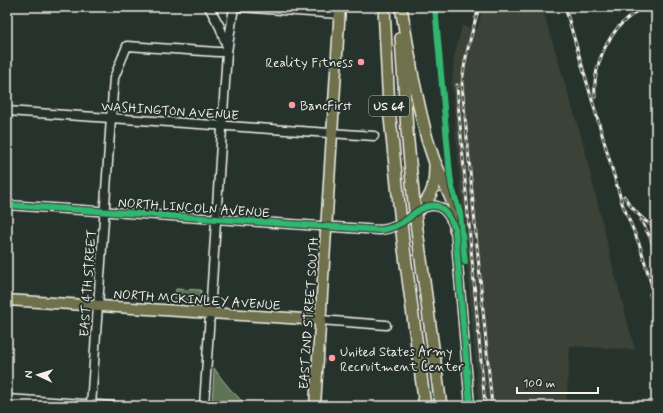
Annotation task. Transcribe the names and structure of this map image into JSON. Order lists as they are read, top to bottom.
{
  "streets": {
    "highway": ["US 64"],
    "main road": ["NORTH MCKINLEY AVENUE", "EAST 2ND STREET SOUTH"],
    "street": ["WASHINGTON AVENUE", "NORTH LINCOLN AVENUE", "EAST 4TH STREET"]
  },
  "crossings": [
    ["WASHINGTON AVENUE", "EAST 4TH STREET"],
    ["WASHINGTON AVENUE", "EAST 2ND STREET SOUTH"],
    ["NORTH LINCOLN AVENUE", "EAST 4TH STREET"],
    ["NORTH LINCOLN AVENUE", "EAST 2ND STREET SOUTH"],
    ["EAST 4TH STREET", "NORTH MCKINLEY AVENUE"],
    ["NORTH MCKINLEY AVENUE", "EAST 2ND STREET SOUTH"]
  ],
  "places": ["Reality Fitness", "BancFirst", "United States Army Recruitment Center"],
  "scale_bar": "100 m",
  "north": "left"
}
